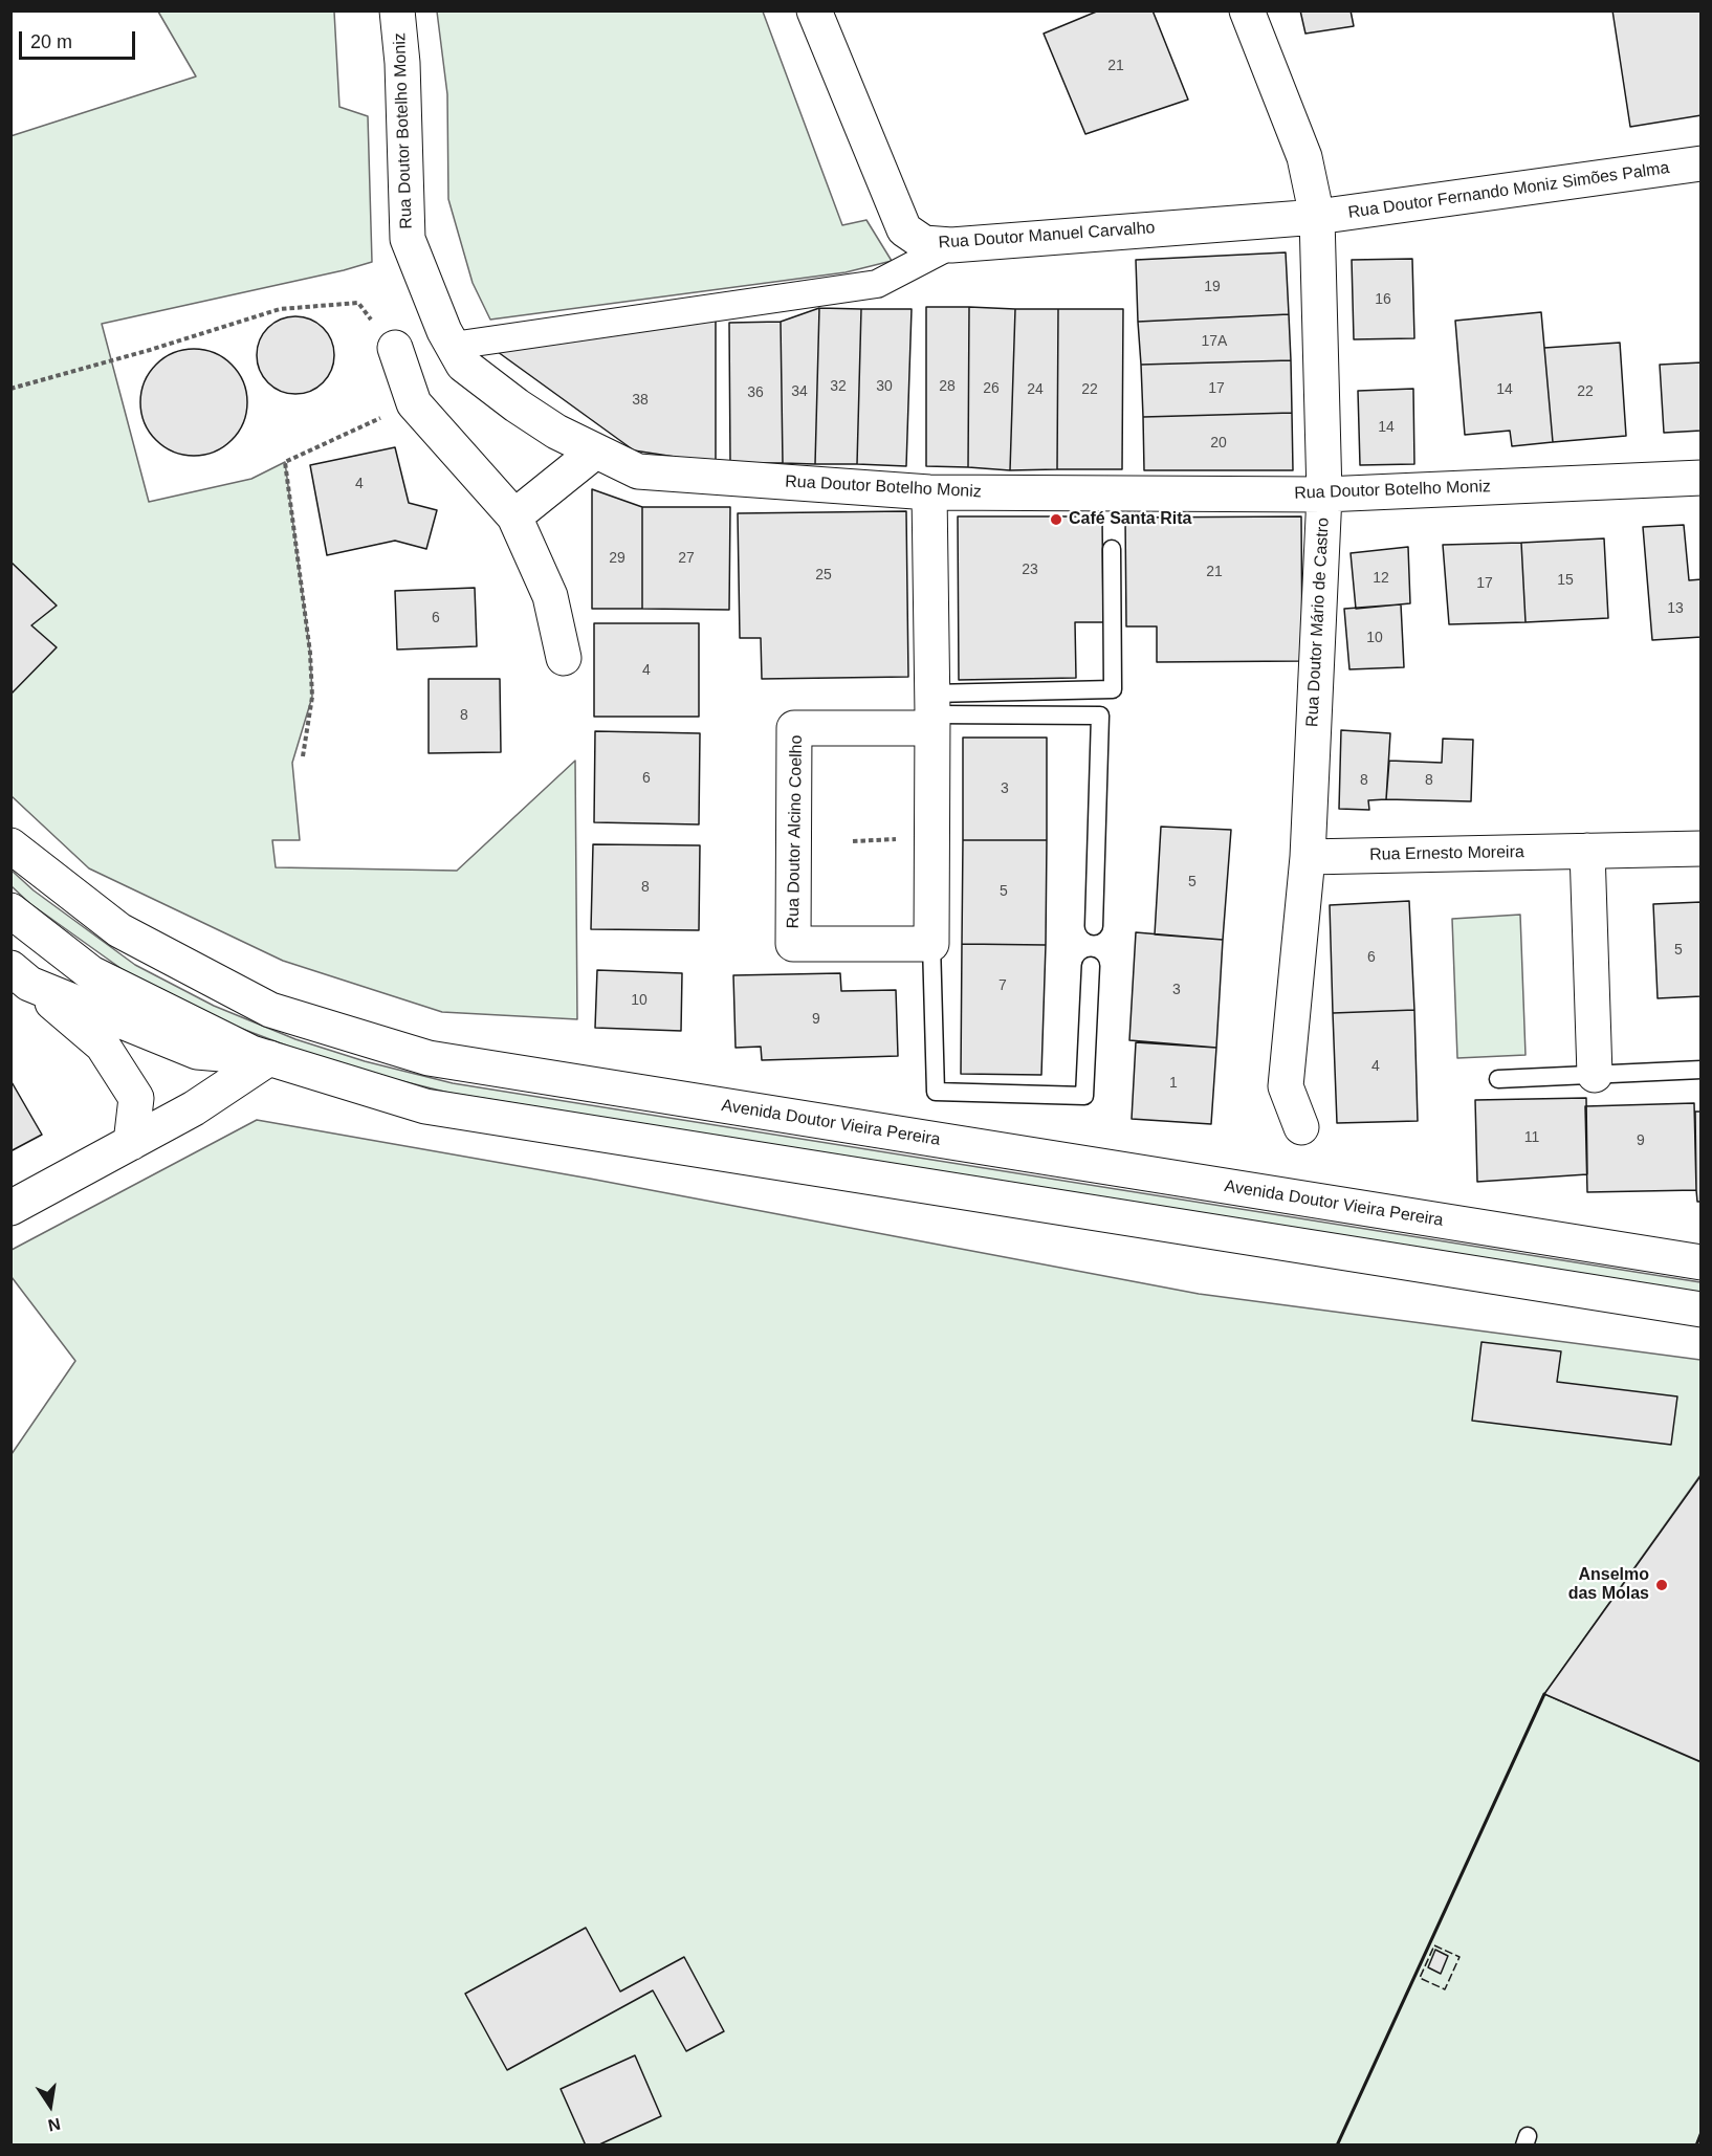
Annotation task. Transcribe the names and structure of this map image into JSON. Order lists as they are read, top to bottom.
{
  "streets": {
    "street": [
      "Rua Doutor Botelho Moniz",
      "Rua Doutor Fernando Moniz Simões Palma",
      "Rua Doutor Manuel Carvalho",
      "Rua Doutor Mário de Castro",
      "Rua Doutor Alcino Coelho",
      "Rua Ernesto Moreira",
      "Avenida Doutor Vieira Pereira"
    ]
  },
  "crossings": [
    ["Rua Doutor Botelho Moniz", "Rua Doutor Mário de Castro"],
    ["Rua Doutor Fernando Moniz Simões Palma", "Rua Doutor Manuel Carvalho"],
    ["Rua Doutor Fernando Moniz Simões Palma", "Rua Doutor Mário de Castro"],
    ["Rua Doutor Manuel Carvalho", "Rua Doutor Mário de Castro"],
    ["Rua Doutor Mário de Castro", "Rua Ernesto Moreira"]
  ],
  "places": ["Café Santa Rita", "Anselmo das Molas"],
  "house_numbers": [
    "21",
    "19",
    "16",
    "17A",
    "32",
    "30",
    "28",
    "26",
    "17",
    "24",
    "22",
    "14",
    "34",
    "22",
    "36",
    "38",
    "14",
    "20",
    "4",
    "29",
    "27",
    "23",
    "21",
    "25",
    "12",
    "15",
    "17",
    "13",
    "6",
    "10",
    "4",
    "8",
    "6",
    "8",
    "8",
    "3",
    "5",
    "8",
    "5",
    "5",
    "6",
    "7",
    "3",
    "10",
    "9",
    "4",
    "1",
    "11",
    "9"
  ],
  "scale_bar": "20 m",
  "north": "bottom"
}
